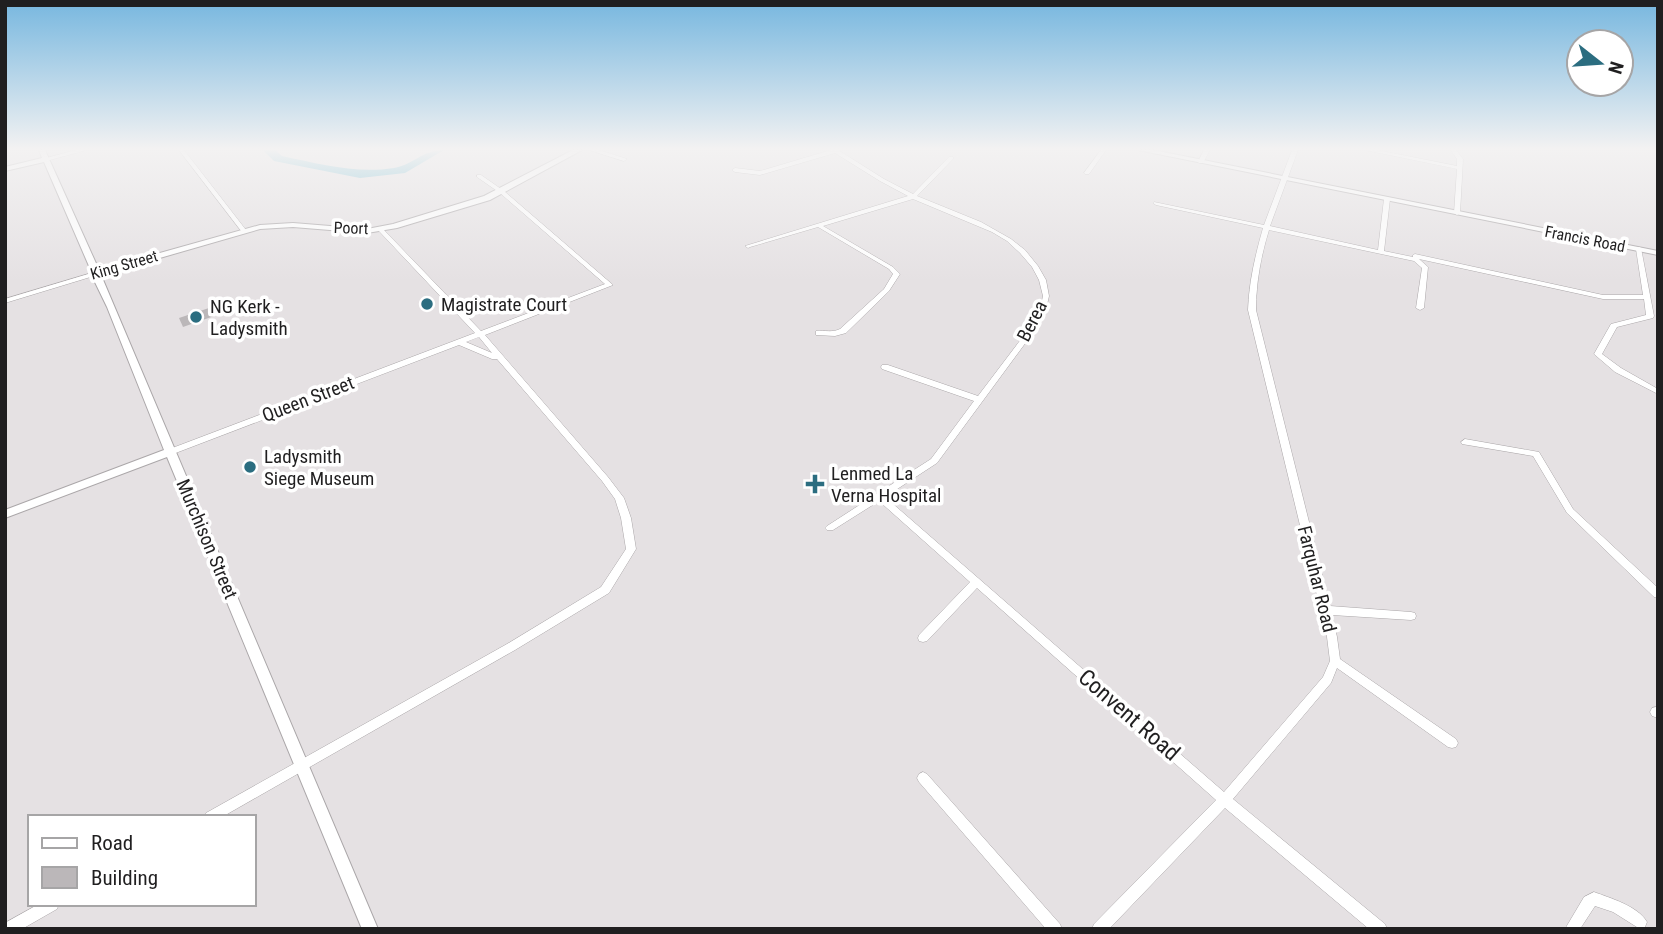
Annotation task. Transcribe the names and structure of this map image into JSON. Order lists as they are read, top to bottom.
{
  "streets": {
    "street": [
      "Poort",
      "Francis Road",
      "King Street",
      "Berea",
      "Queen Street",
      "Murchison Street",
      "Farquhar Road",
      "Convent Road"
    ]
  },
  "crossings": [
    ["Poort", "King Street"],
    ["King Street", "Murchison Street"],
    ["Berea", "Convent Road"],
    ["Queen Street", "Murchison Street"]
  ],
  "places": {
    "other": ["Magistrate Court", "NG Kerk - Ladysmith", "Ladysmith Siege Museum"],
    "health": ["Lenmed La Verna Hospital"]
  },
  "legend": ["Road", "Building"],
  "north": "right"
}
